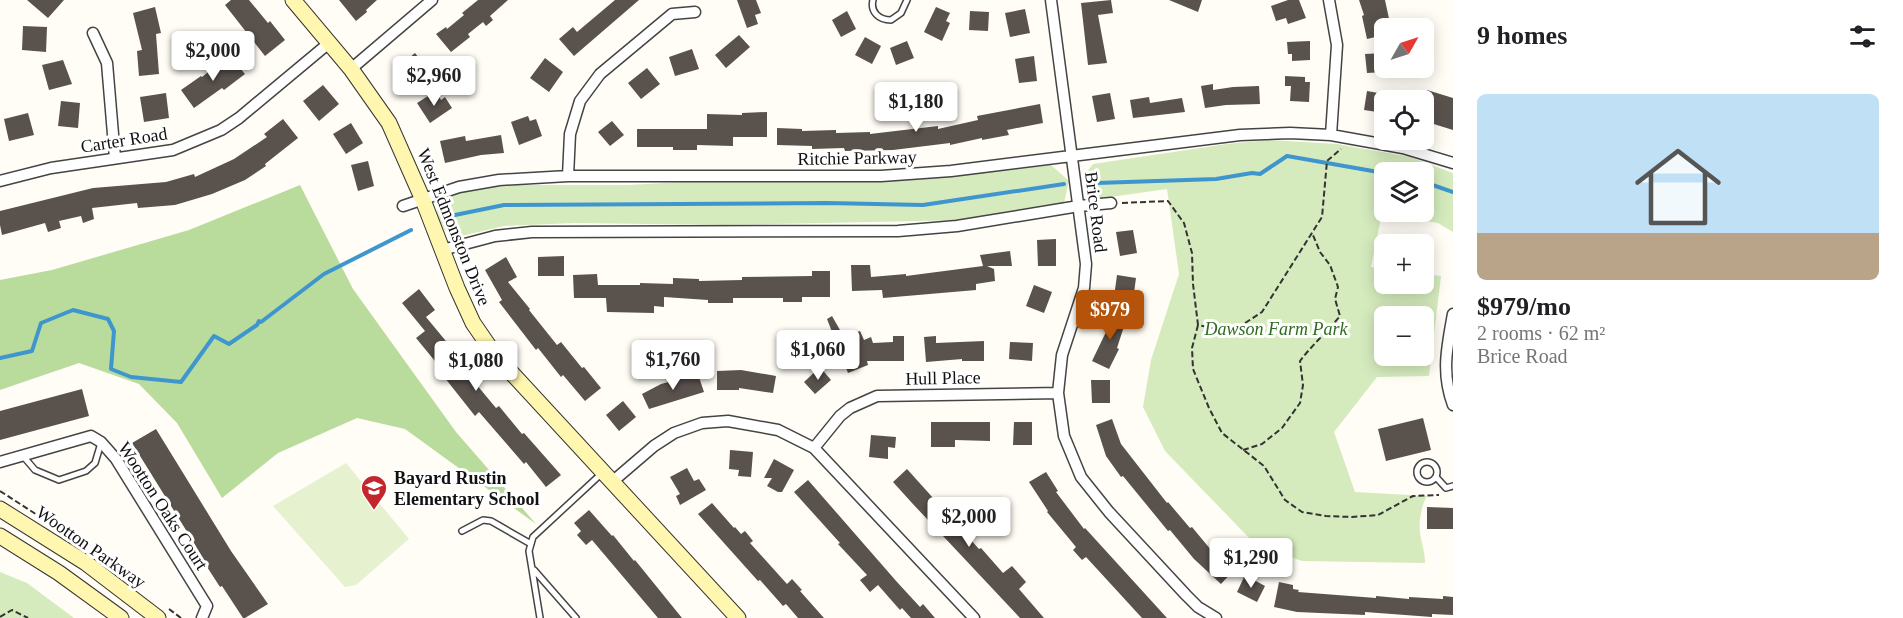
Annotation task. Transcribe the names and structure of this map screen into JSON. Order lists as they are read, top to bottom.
{
  "streets": {
    "street": [
      "Carter Road",
      "Ritchie Parkway",
      "Brice Road",
      "West Edmonston Drive",
      "Hull Place",
      "Wootton Oaks Court",
      "Wootton Parkway"
    ]
  },
  "crossings": [
    ["Carter Road", "West Edmonston Drive"],
    ["Ritchie Parkway", "Brice Road"],
    ["Ritchie Parkway", "West Edmonston Drive"],
    ["Brice Road", "Hull Place"]
  ],
  "parks": ["Dawson Farm Park"],
  "places": {
    "school or university": ["Bayard Rustin Elementary School"]
  },
  "north": "top right",
  "page": {
    "heading": "9 homes",
    "map_buttons": ["+", "−"],
    "price": [
      "$2,000",
      "$2,960",
      "$1,180",
      "$979",
      "$1,060",
      "$1,760",
      "$1,080",
      "$2,000",
      "$1,290"
    ],
    "list": [
      {
        "name": "$979/mo",
        "note": "2 rooms · 62 m² · Brice Road"
      }
    ]
  }
}
